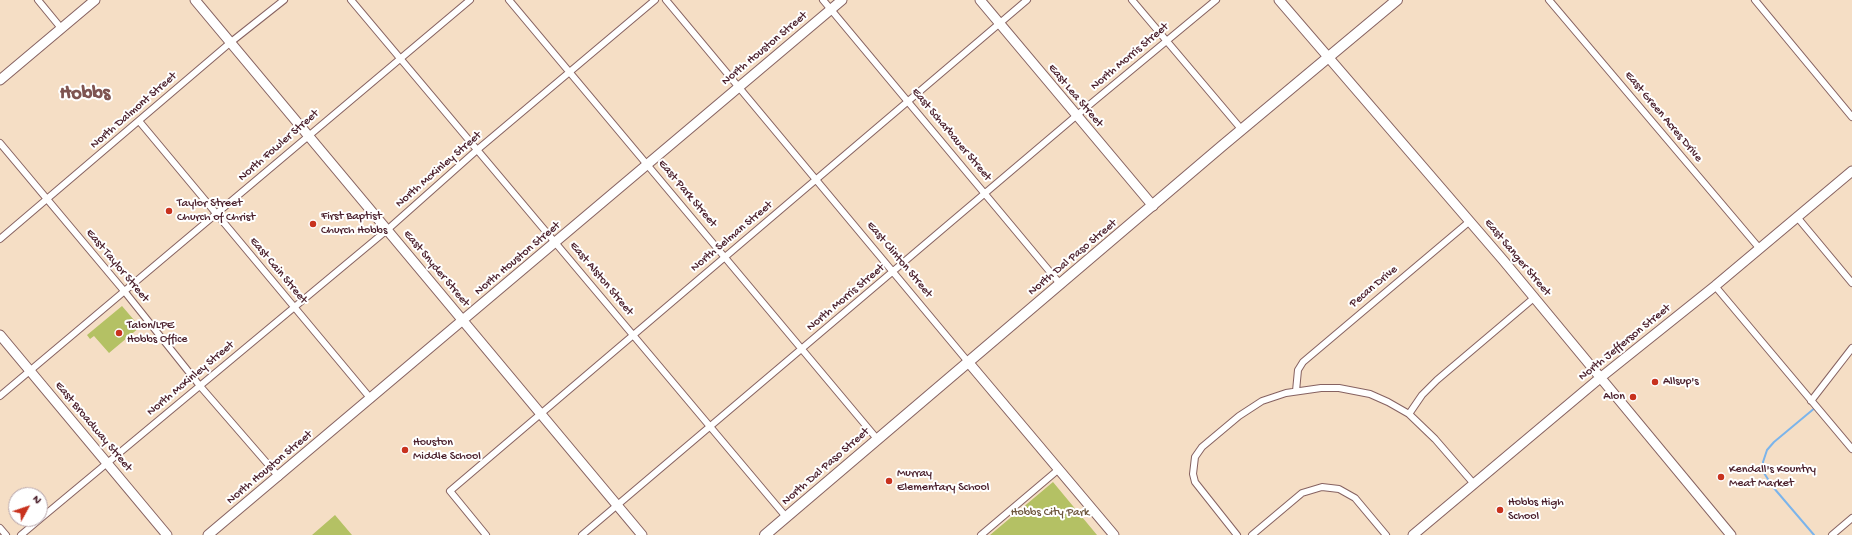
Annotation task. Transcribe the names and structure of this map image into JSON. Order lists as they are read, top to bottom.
{
  "streets": {
    "main road": ["North Dal Paso Street"],
    "street": [
      "North Houston Street",
      "North Morris Street",
      "East Lea Street",
      "North Dalmont Street",
      "East Green Acres Drive",
      "East Scharbauer Street",
      "North Fowler Street",
      "North McKinley Street",
      "East Park Street",
      "North Selman Street",
      "East Sanger Street",
      "East Clinton Street",
      "East Taylor Street",
      "East Snyder Street",
      "East Cain Street",
      "East Alston Street",
      "Pecan Drive",
      "North Jefferson Street",
      "East Broadway Street"
    ]
  },
  "crossings": [
    ["North Houston Street", "East Scharbauer Street"],
    ["North Houston Street", "East Park Street"],
    ["North Houston Street", "East Clinton Street"],
    ["North Houston Street", "East Taylor Street"],
    ["North Houston Street", "East Snyder Street"],
    ["North Houston Street", "East Cain Street"],
    ["North Houston Street", "East Alston Street"],
    ["North Morris Street", "East Lea Street"],
    ["North Morris Street", "East Scharbauer Street"],
    ["North Morris Street", "East Park Street"],
    ["North Morris Street", "East Clinton Street"],
    ["North Morris Street", "East Snyder Street"],
    ["North Morris Street", "East Alston Street"],
    ["East Lea Street", "North Selman Street"],
    ["East Lea Street", "North Dal Paso Street"],
    ["North Dalmont Street", "East Taylor Street"],
    ["North Dalmont Street", "East Snyder Street"],
    ["North Dalmont Street", "East Cain Street"],
    ["East Green Acres Drive", "North Jefferson Street"],
    ["East Scharbauer Street", "North Selman Street"],
    ["East Scharbauer Street", "North Dal Paso Street"],
    ["North Fowler Street", "East Taylor Street"],
    ["North Fowler Street", "East Snyder Street"],
    ["North Fowler Street", "East Cain Street"],
    ["North Fowler Street", "East Alston Street"],
    ["North Fowler Street", "East Broadway Street"],
    ["North McKinley Street", "East Park Street"],
    ["North McKinley Street", "East Taylor Street"],
    ["North McKinley Street", "East Snyder Street"],
    ["North McKinley Street", "East Cain Street"],
    ["North McKinley Street", "East Alston Street"],
    ["North McKinley Street", "East Broadway Street"],
    ["East Park Street", "North Selman Street"],
    ["East Park Street", "North Dal Paso Street"],
    ["North Selman Street", "East Clinton Street"],
    ["North Selman Street", "East Snyder Street"],
    ["North Selman Street", "East Alston Street"],
    ["North Dal Paso Street", "East Sanger Street"],
    ["North Dal Paso Street", "East Clinton Street"],
    ["North Dal Paso Street", "East Alston Street"],
    ["East Sanger Street", "Pecan Drive"],
    ["East Sanger Street", "North Jefferson Street"]
  ],
  "districts": ["Hobbs"],
  "parks": ["Hobbs City Park"],
  "places": [
    "Taylor Street Church of Christ",
    "First Baptist Church Hobbs",
    "Talon/LPE Hobbs Office",
    "Allsup's",
    "Alon",
    "Houston Middle School",
    "Kendall's Kountry Meat Market",
    "Murray Elementary School",
    "Hobbs High School"
  ],
  "north": "top right"
}
